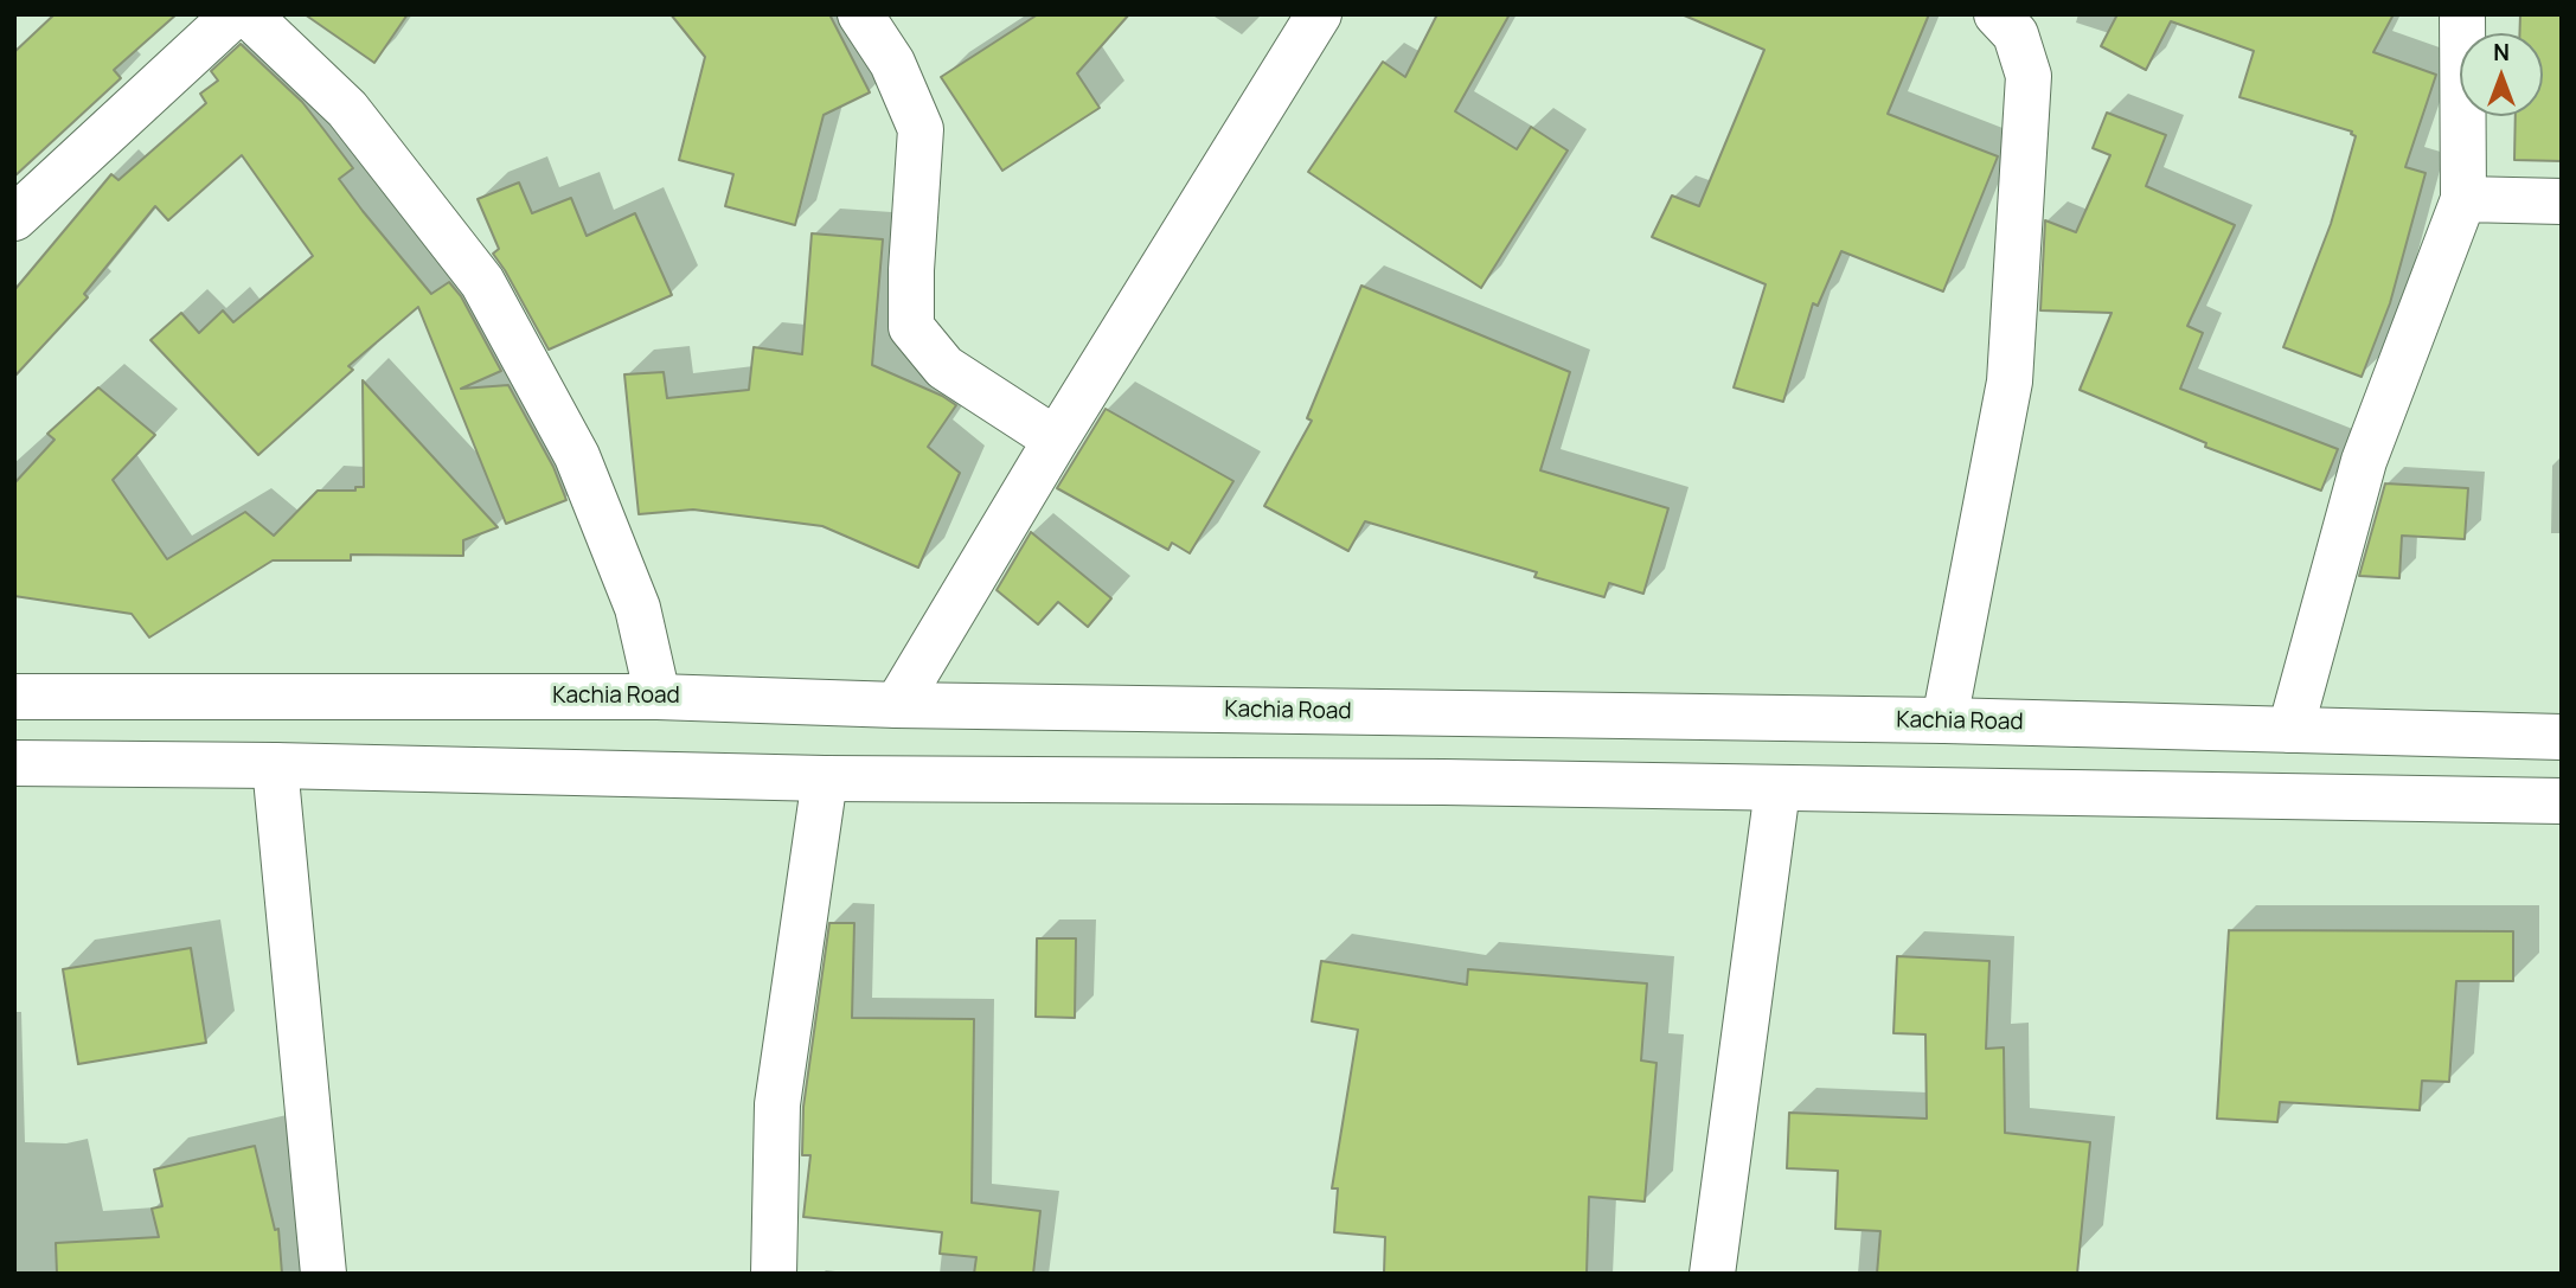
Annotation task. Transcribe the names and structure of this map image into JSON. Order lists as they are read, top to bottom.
{
  "streets": {
    "main road": ["Kachia Road"]
  },
  "north": "top"
}
